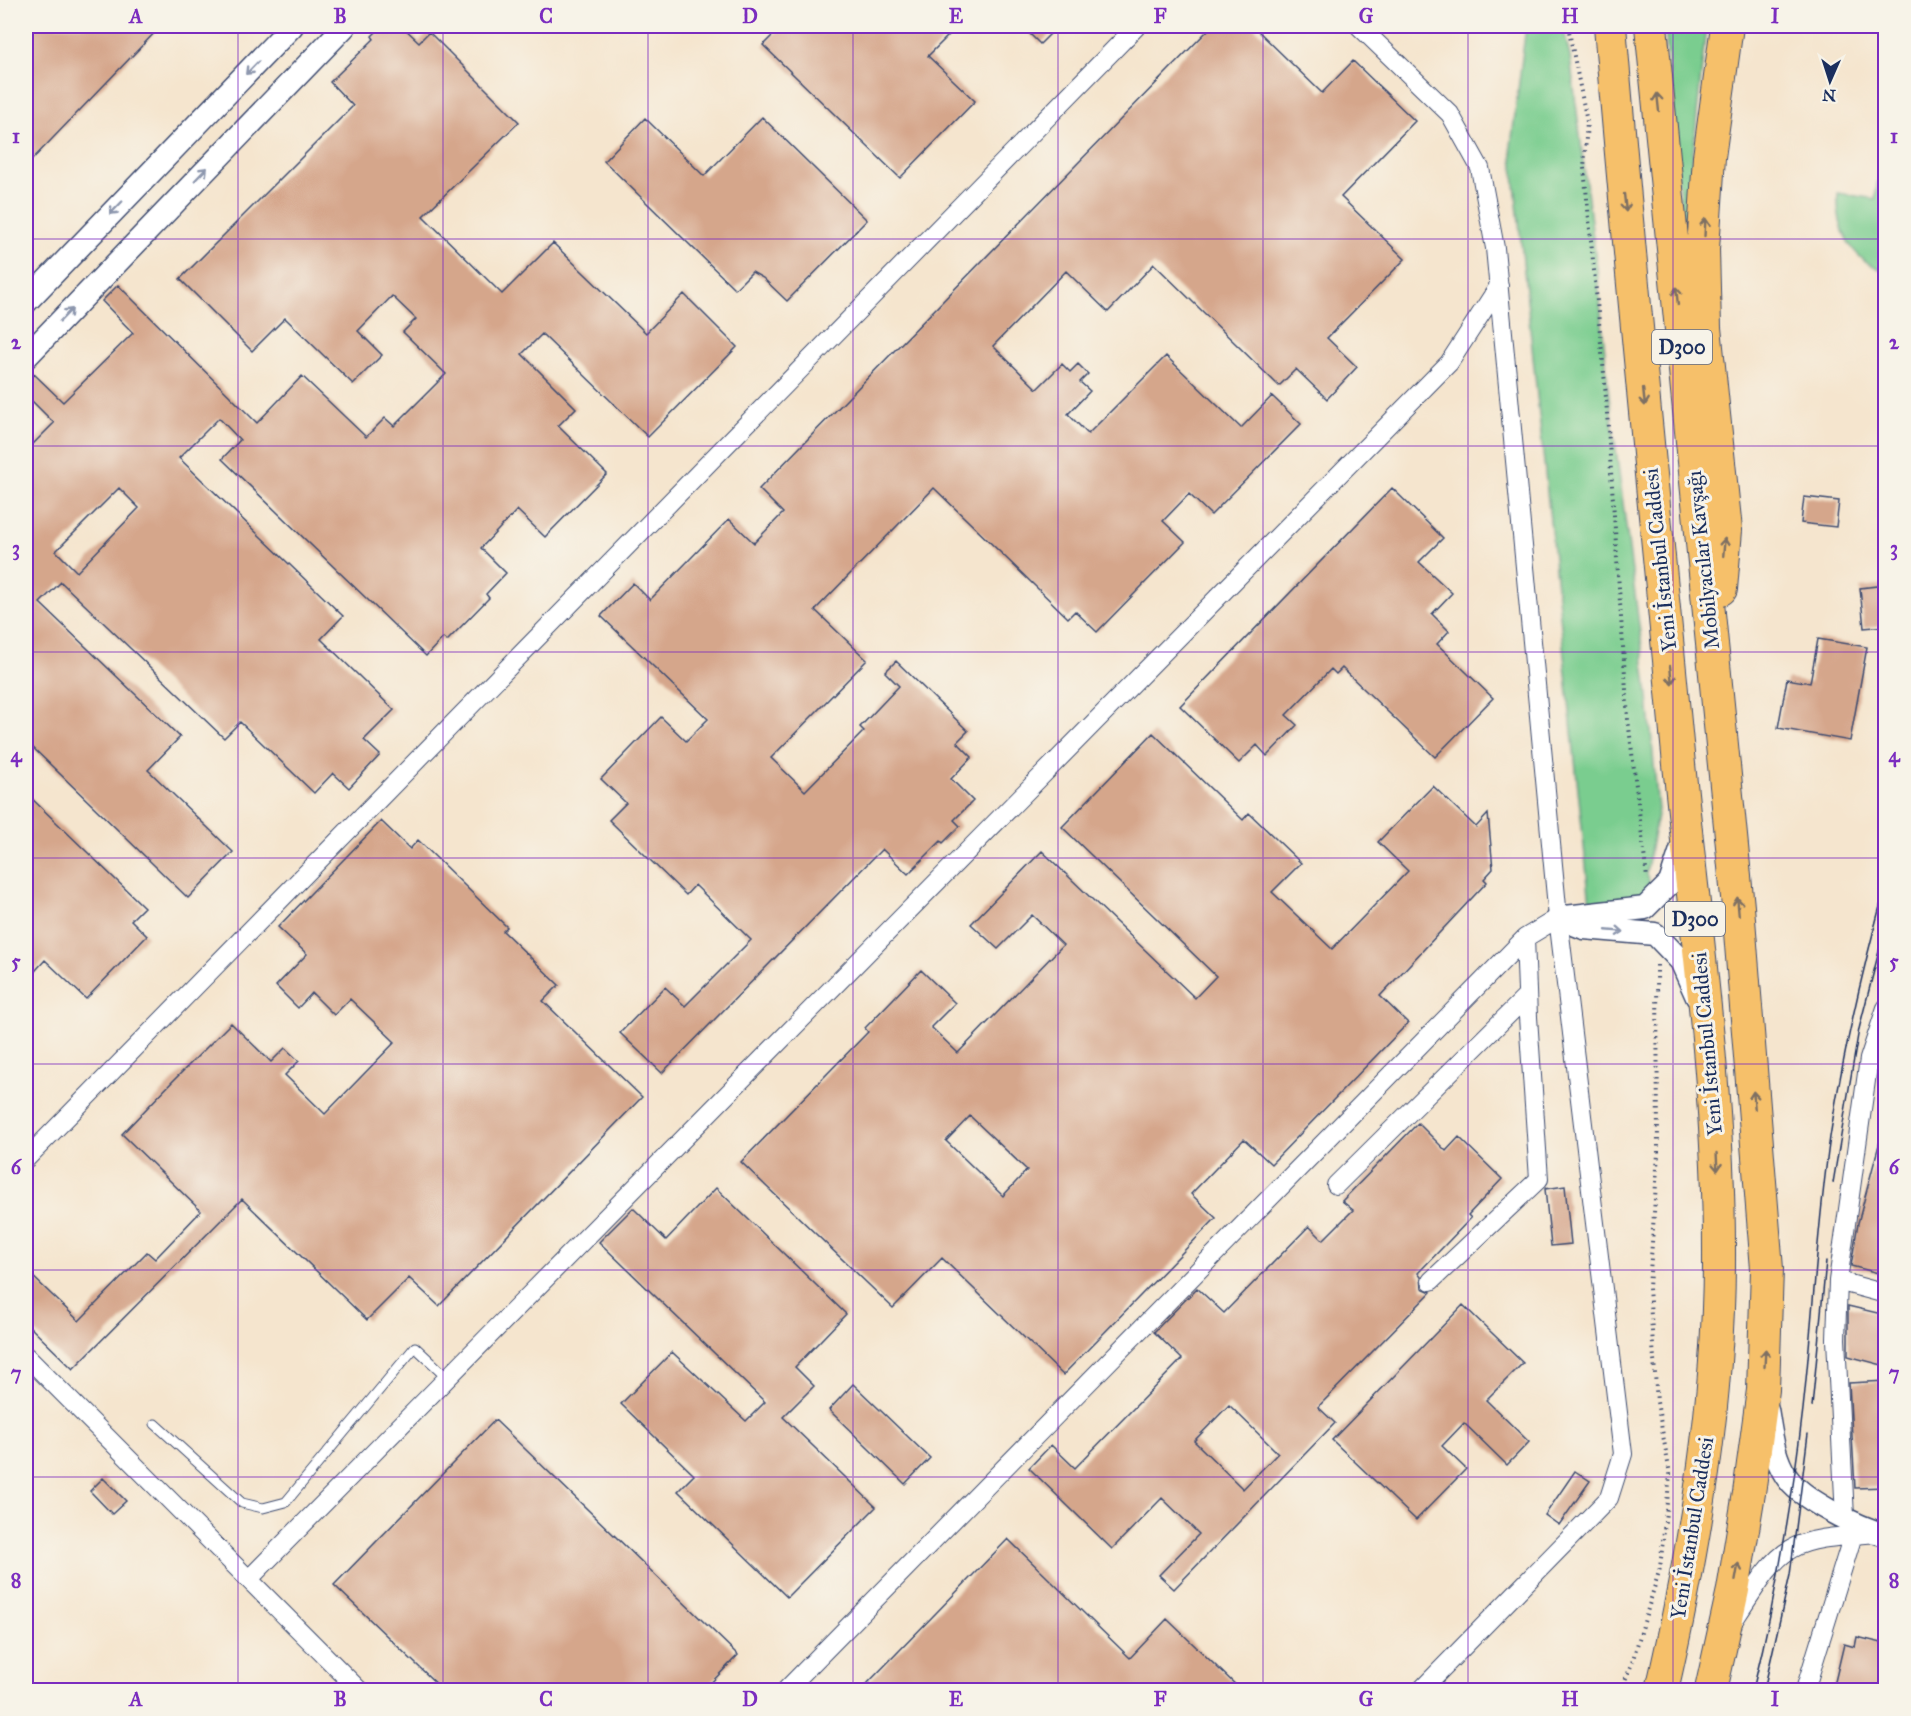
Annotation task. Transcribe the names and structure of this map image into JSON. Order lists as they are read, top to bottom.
{
  "streets": {
    "highway": ["D300", "Yeni İstanbul Caddesi", "Mobilyacılar Kavşağı"]
  },
  "crossings": [
    ["D300", "Yeni İstanbul Caddesi"],
    ["Yeni İstanbul Caddesi", "Mobilyacılar Kavşağı"]
  ],
  "one_way": ["Mobilyacılar Kavşağı"],
  "north": "bottom",
  "grid": {
    "columns": [
      "A",
      "B",
      "C",
      "D",
      "E",
      "F",
      "G",
      "H",
      "I"
    ],
    "rows": [
      "1",
      "2",
      "3",
      "4",
      "5",
      "6",
      "7",
      "8"
    ]
  }
}
